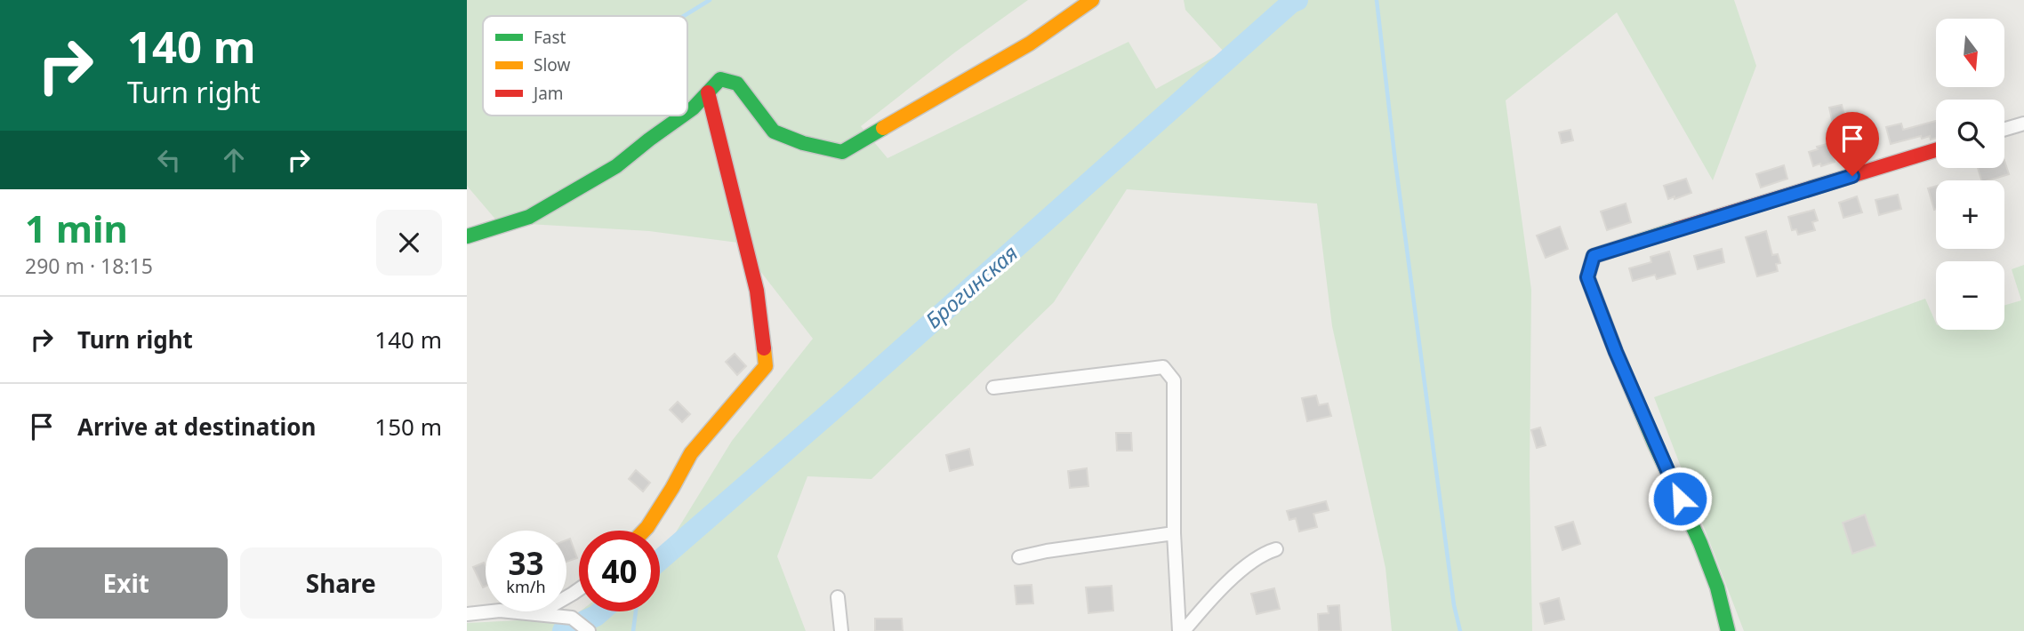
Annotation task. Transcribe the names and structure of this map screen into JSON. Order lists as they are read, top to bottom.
{
  "water": ["Брогинская"],
  "legend": ["Fast", "Slow", "Jam"],
  "north": "bottom",
  "page": {
    "turn": ["140 m", "Turn right"],
    "map_buttons": ["+", "−"],
    "heading": ["1 min", "290 m · 18:15"],
    "list": [
      {
        "name": "Turn right",
        "value": "140 m"
      },
      {
        "name": "Arrive at destination",
        "value": "150 m"
      }
    ],
    "speed": "33 km/h",
    "limit": "40",
    "buttons": ["Exit", "Share"]
  }
}
